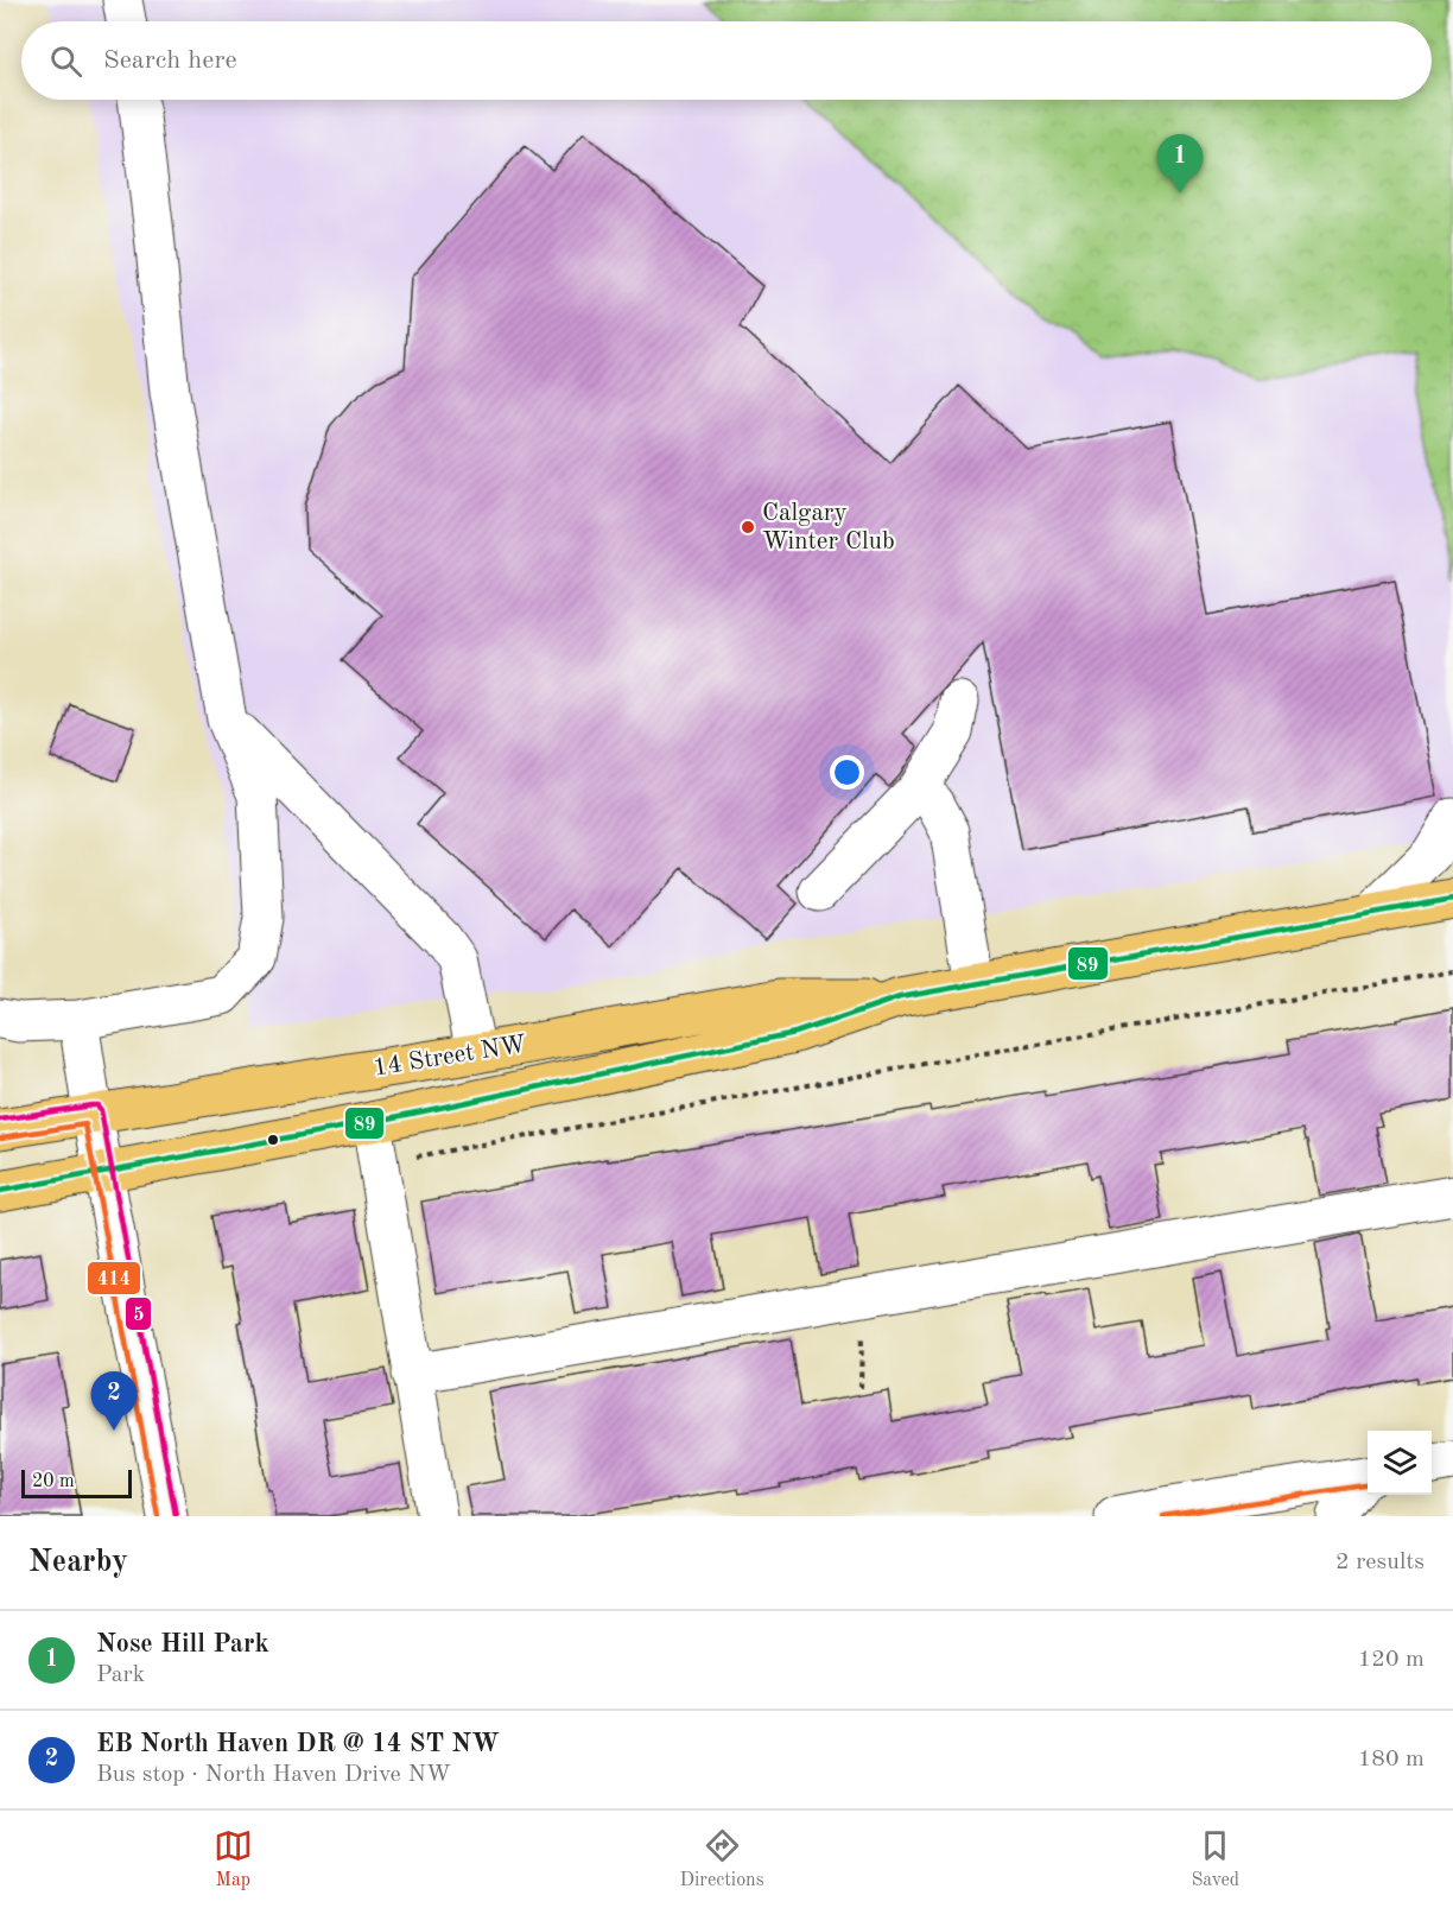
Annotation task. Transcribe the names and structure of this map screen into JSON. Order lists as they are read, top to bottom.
{
  "streets": {
    "main road": ["14 Street NW"]
  },
  "places": ["Calgary Winter Club"],
  "lines": ["transit line 89", "transit line 5", "transit line 414"],
  "scale_bar": "20 m",
  "page": {
    "search": "Search here",
    "pins": ["1", "2"],
    "scale": "20 m",
    "heading": ["Nearby", "2 results"],
    "list": [
      {
        "mark": "1",
        "name": "Nose Hill Park",
        "note": "Park",
        "value": "120 m"
      },
      {
        "mark": "2",
        "name": "EB North Haven DR @ 14 ST NW",
        "note": "Bus stop · North Haven Drive NW",
        "value": "180 m"
      }
    ],
    "nav": ["Map", "Directions", "Saved"]
  }
}
